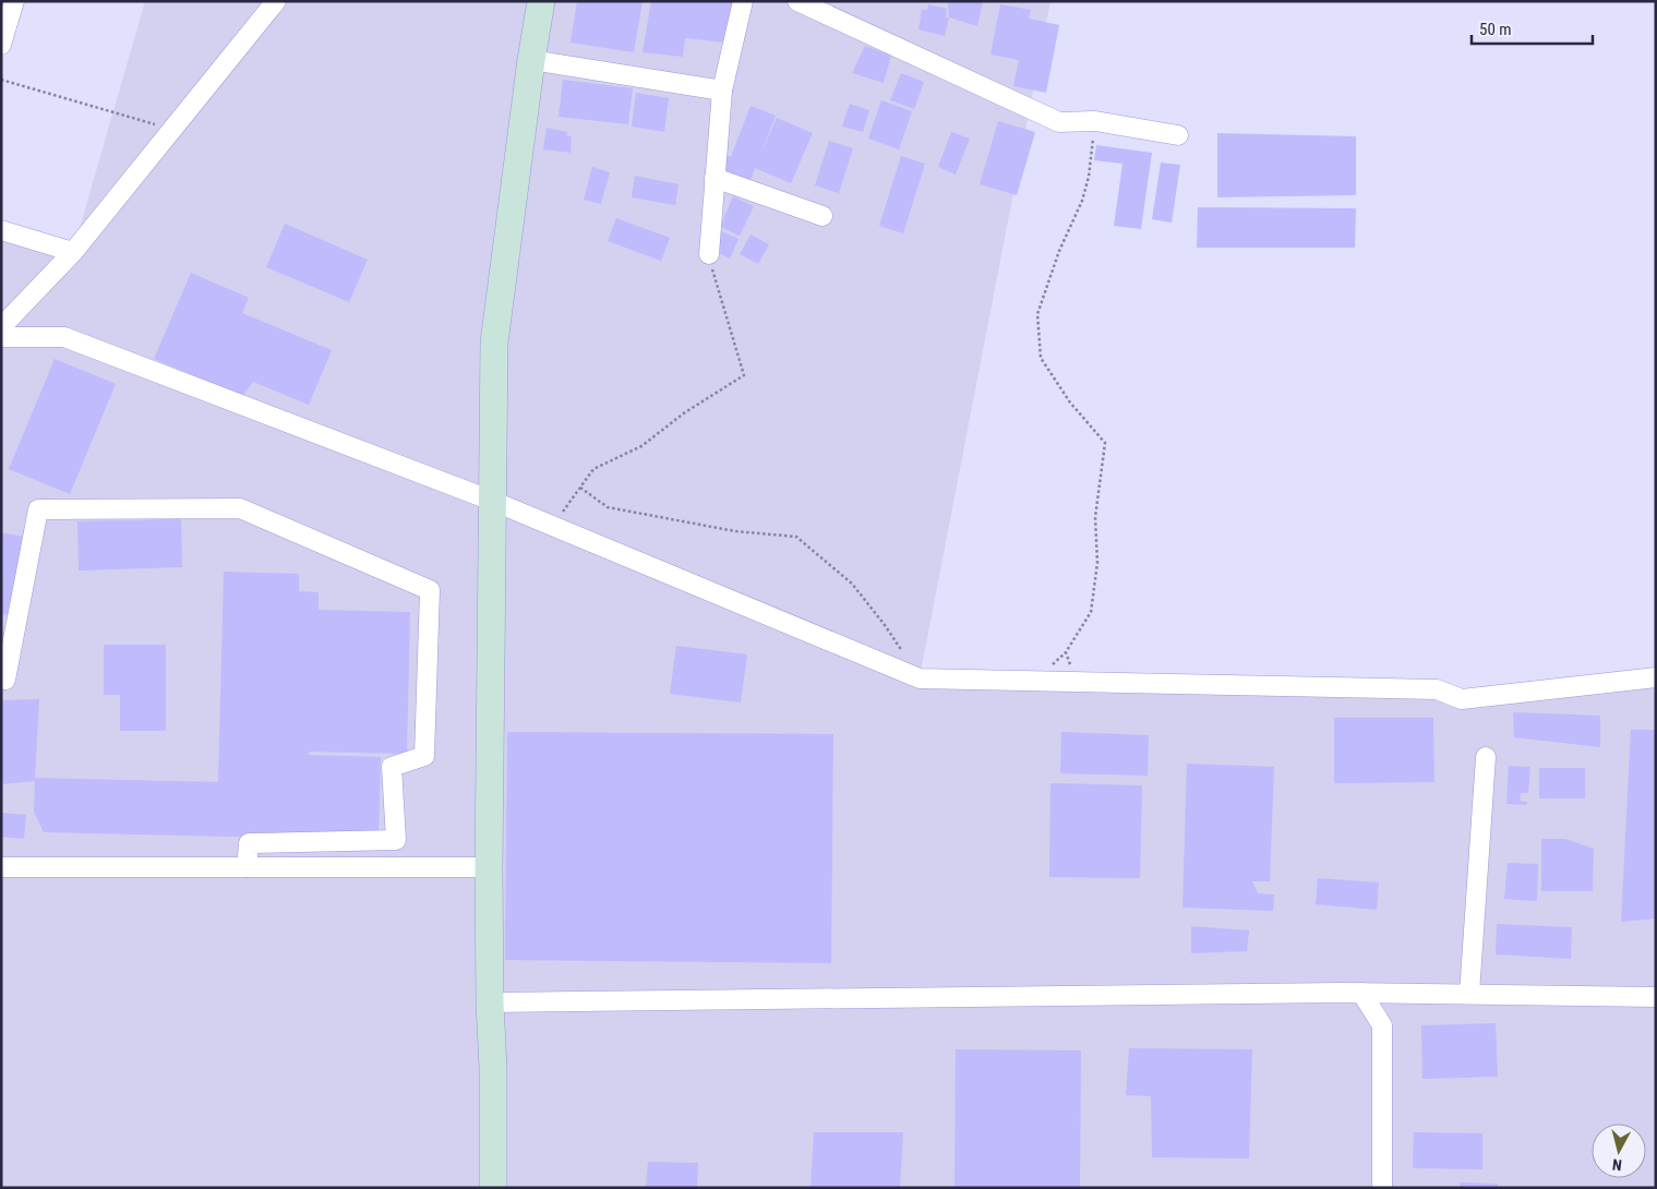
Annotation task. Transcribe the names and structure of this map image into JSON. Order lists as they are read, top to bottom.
{
  "scale_bar": "50 m",
  "north": "bottom"
}
